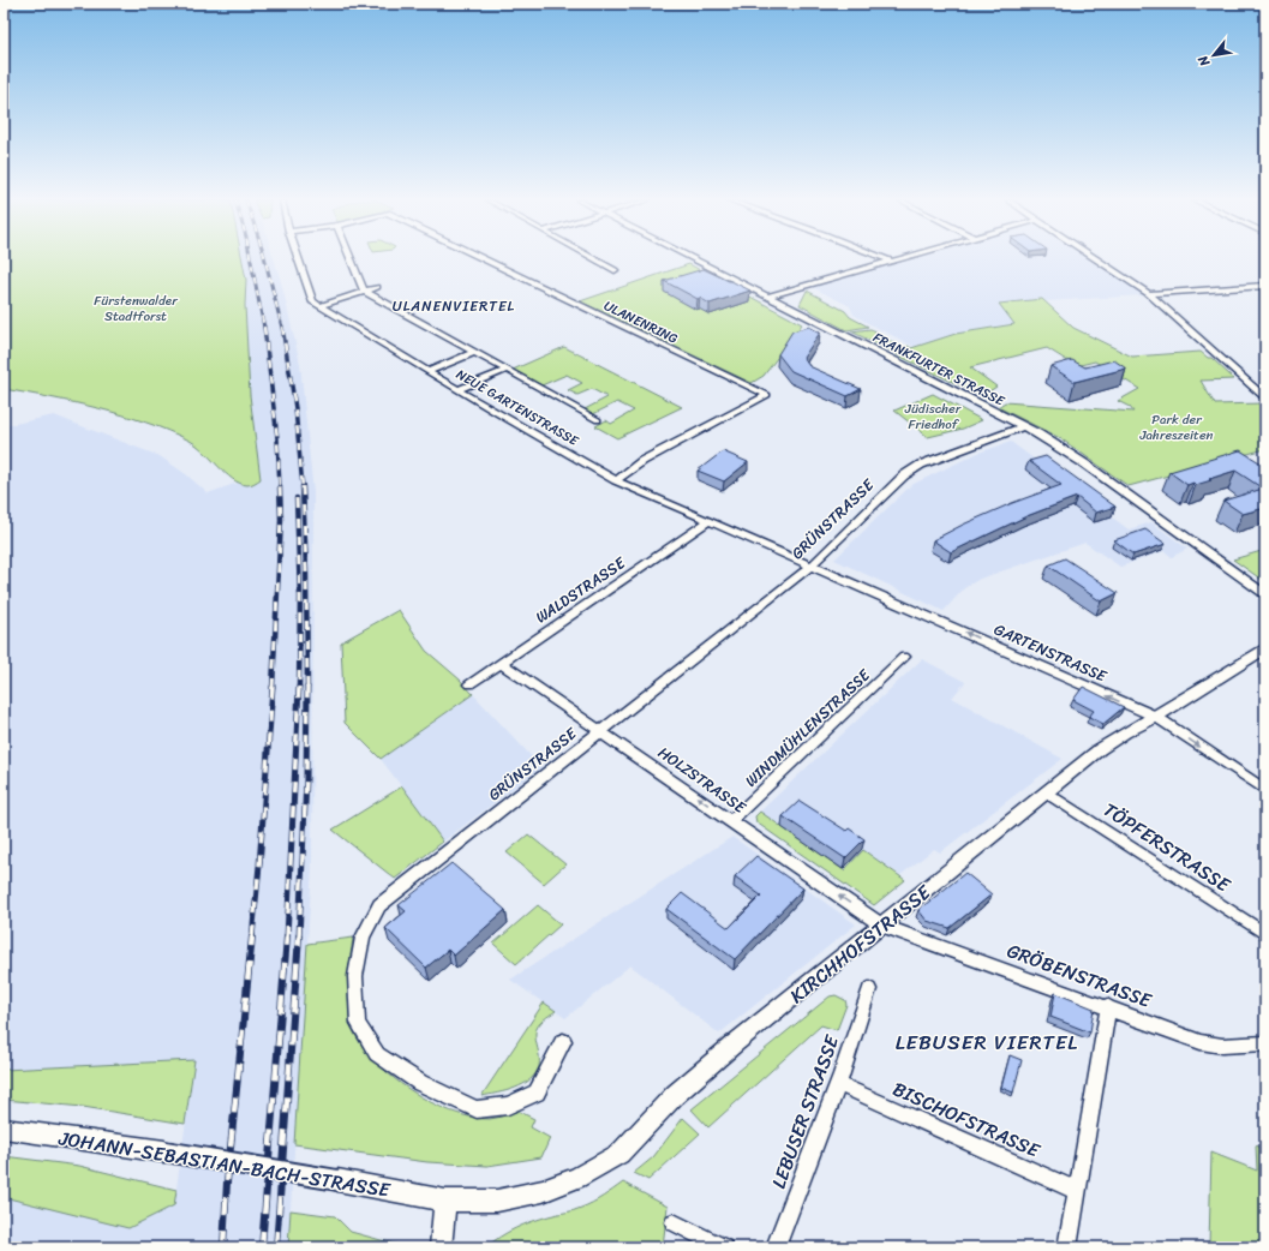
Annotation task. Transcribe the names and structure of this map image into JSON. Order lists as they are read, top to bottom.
{
  "streets": {
    "street": [
      "ULANENRING",
      "FRANKFURTER STRASSE",
      "NEUE GARTENSTRASSE",
      "GRÜNSTRASSE",
      "WALDSTRASSE",
      "GARTENSTRASSE",
      "WINDMÜHLENSTRASSE",
      "HOLZSTRASSE",
      "TÖPFERSTRASSE",
      "KIRCHHOFSTRASSE",
      "GRÖBENSTRASSE",
      "LEBUSER STRASSE",
      "BISCHOFSTRASSE",
      "JOHANN-SEBASTIAN-BACH-STRASSE"
    ]
  },
  "crossings": [
    ["ULANENRING", "NEUE GARTENSTRASSE"],
    ["FRANKFURTER STRASSE", "GRÜNSTRASSE"],
    ["NEUE GARTENSTRASSE", "GRÜNSTRASSE"],
    ["NEUE GARTENSTRASSE", "WALDSTRASSE"],
    ["NEUE GARTENSTRASSE", "GARTENSTRASSE"],
    ["GRÜNSTRASSE", "GARTENSTRASSE"],
    ["GRÜNSTRASSE", "HOLZSTRASSE"],
    ["WALDSTRASSE", "HOLZSTRASSE"],
    ["GARTENSTRASSE", "KIRCHHOFSTRASSE"],
    ["WINDMÜHLENSTRASSE", "HOLZSTRASSE"],
    ["HOLZSTRASSE", "KIRCHHOFSTRASSE"],
    ["HOLZSTRASSE", "GRÖBENSTRASSE"],
    ["TÖPFERSTRASSE", "KIRCHHOFSTRASSE"],
    ["KIRCHHOFSTRASSE", "GRÖBENSTRASSE"],
    ["KIRCHHOFSTRASSE", "JOHANN-SEBASTIAN-BACH-STRASSE"],
    ["LEBUSER STRASSE", "BISCHOFSTRASSE"]
  ],
  "one_way": ["HOLZSTRASSE"],
  "districts": ["ULANENVIERTEL", "LEBUSER VIERTEL"],
  "parks": ["Fürstenwalder Stadtforst", "Jüdischer Friedhof", "Park der Jahreszeiten"],
  "north": "bottom left"
}
